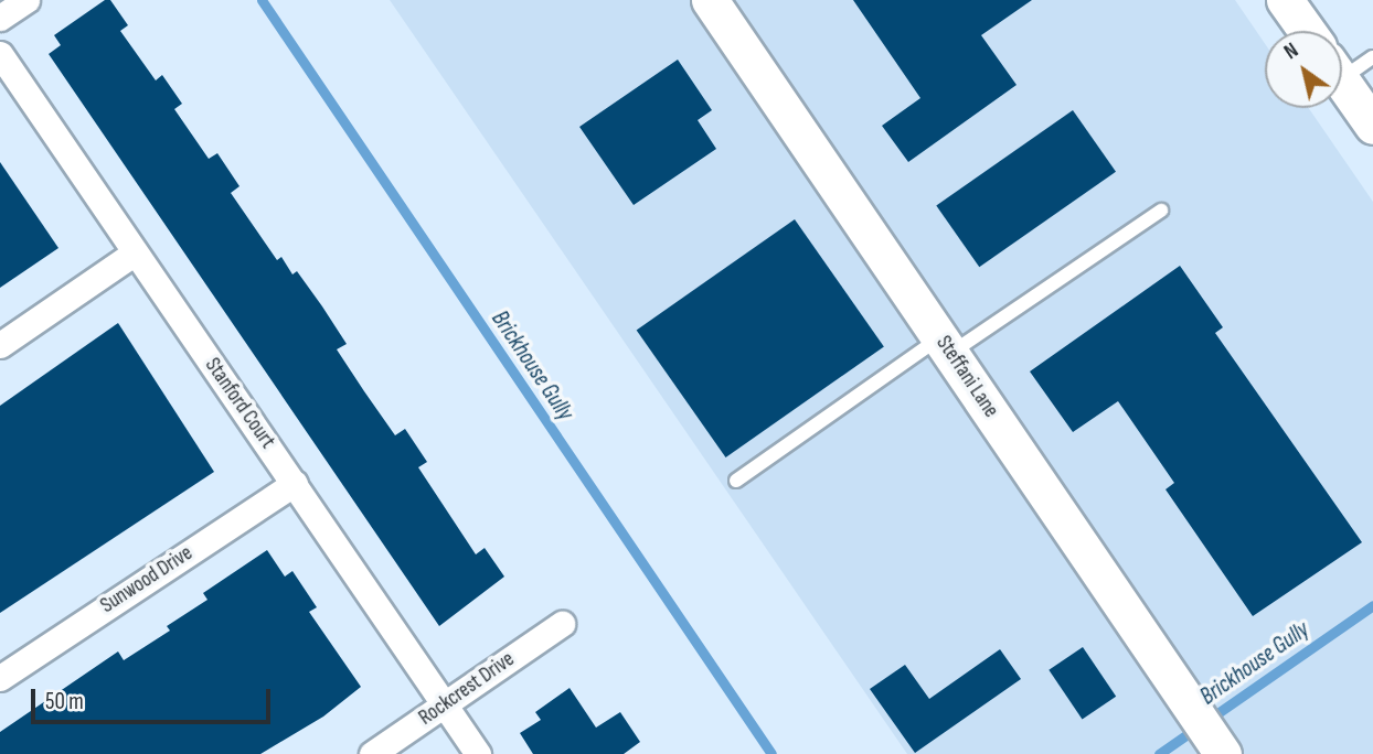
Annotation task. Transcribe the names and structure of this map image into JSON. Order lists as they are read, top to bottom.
{
  "streets": {
    "street": [
      "Steffani Lane",
      "Stanford Court",
      "Sunwood Drive",
      "Rockcrest Drive"
    ]
  },
  "crossings": [
    ["Stanford Court", "Sunwood Drive"],
    ["Stanford Court", "Rockcrest Drive"]
  ],
  "water": ["Brickhouse Gully"],
  "scale_bar": "50 m",
  "north": "top left"
}
